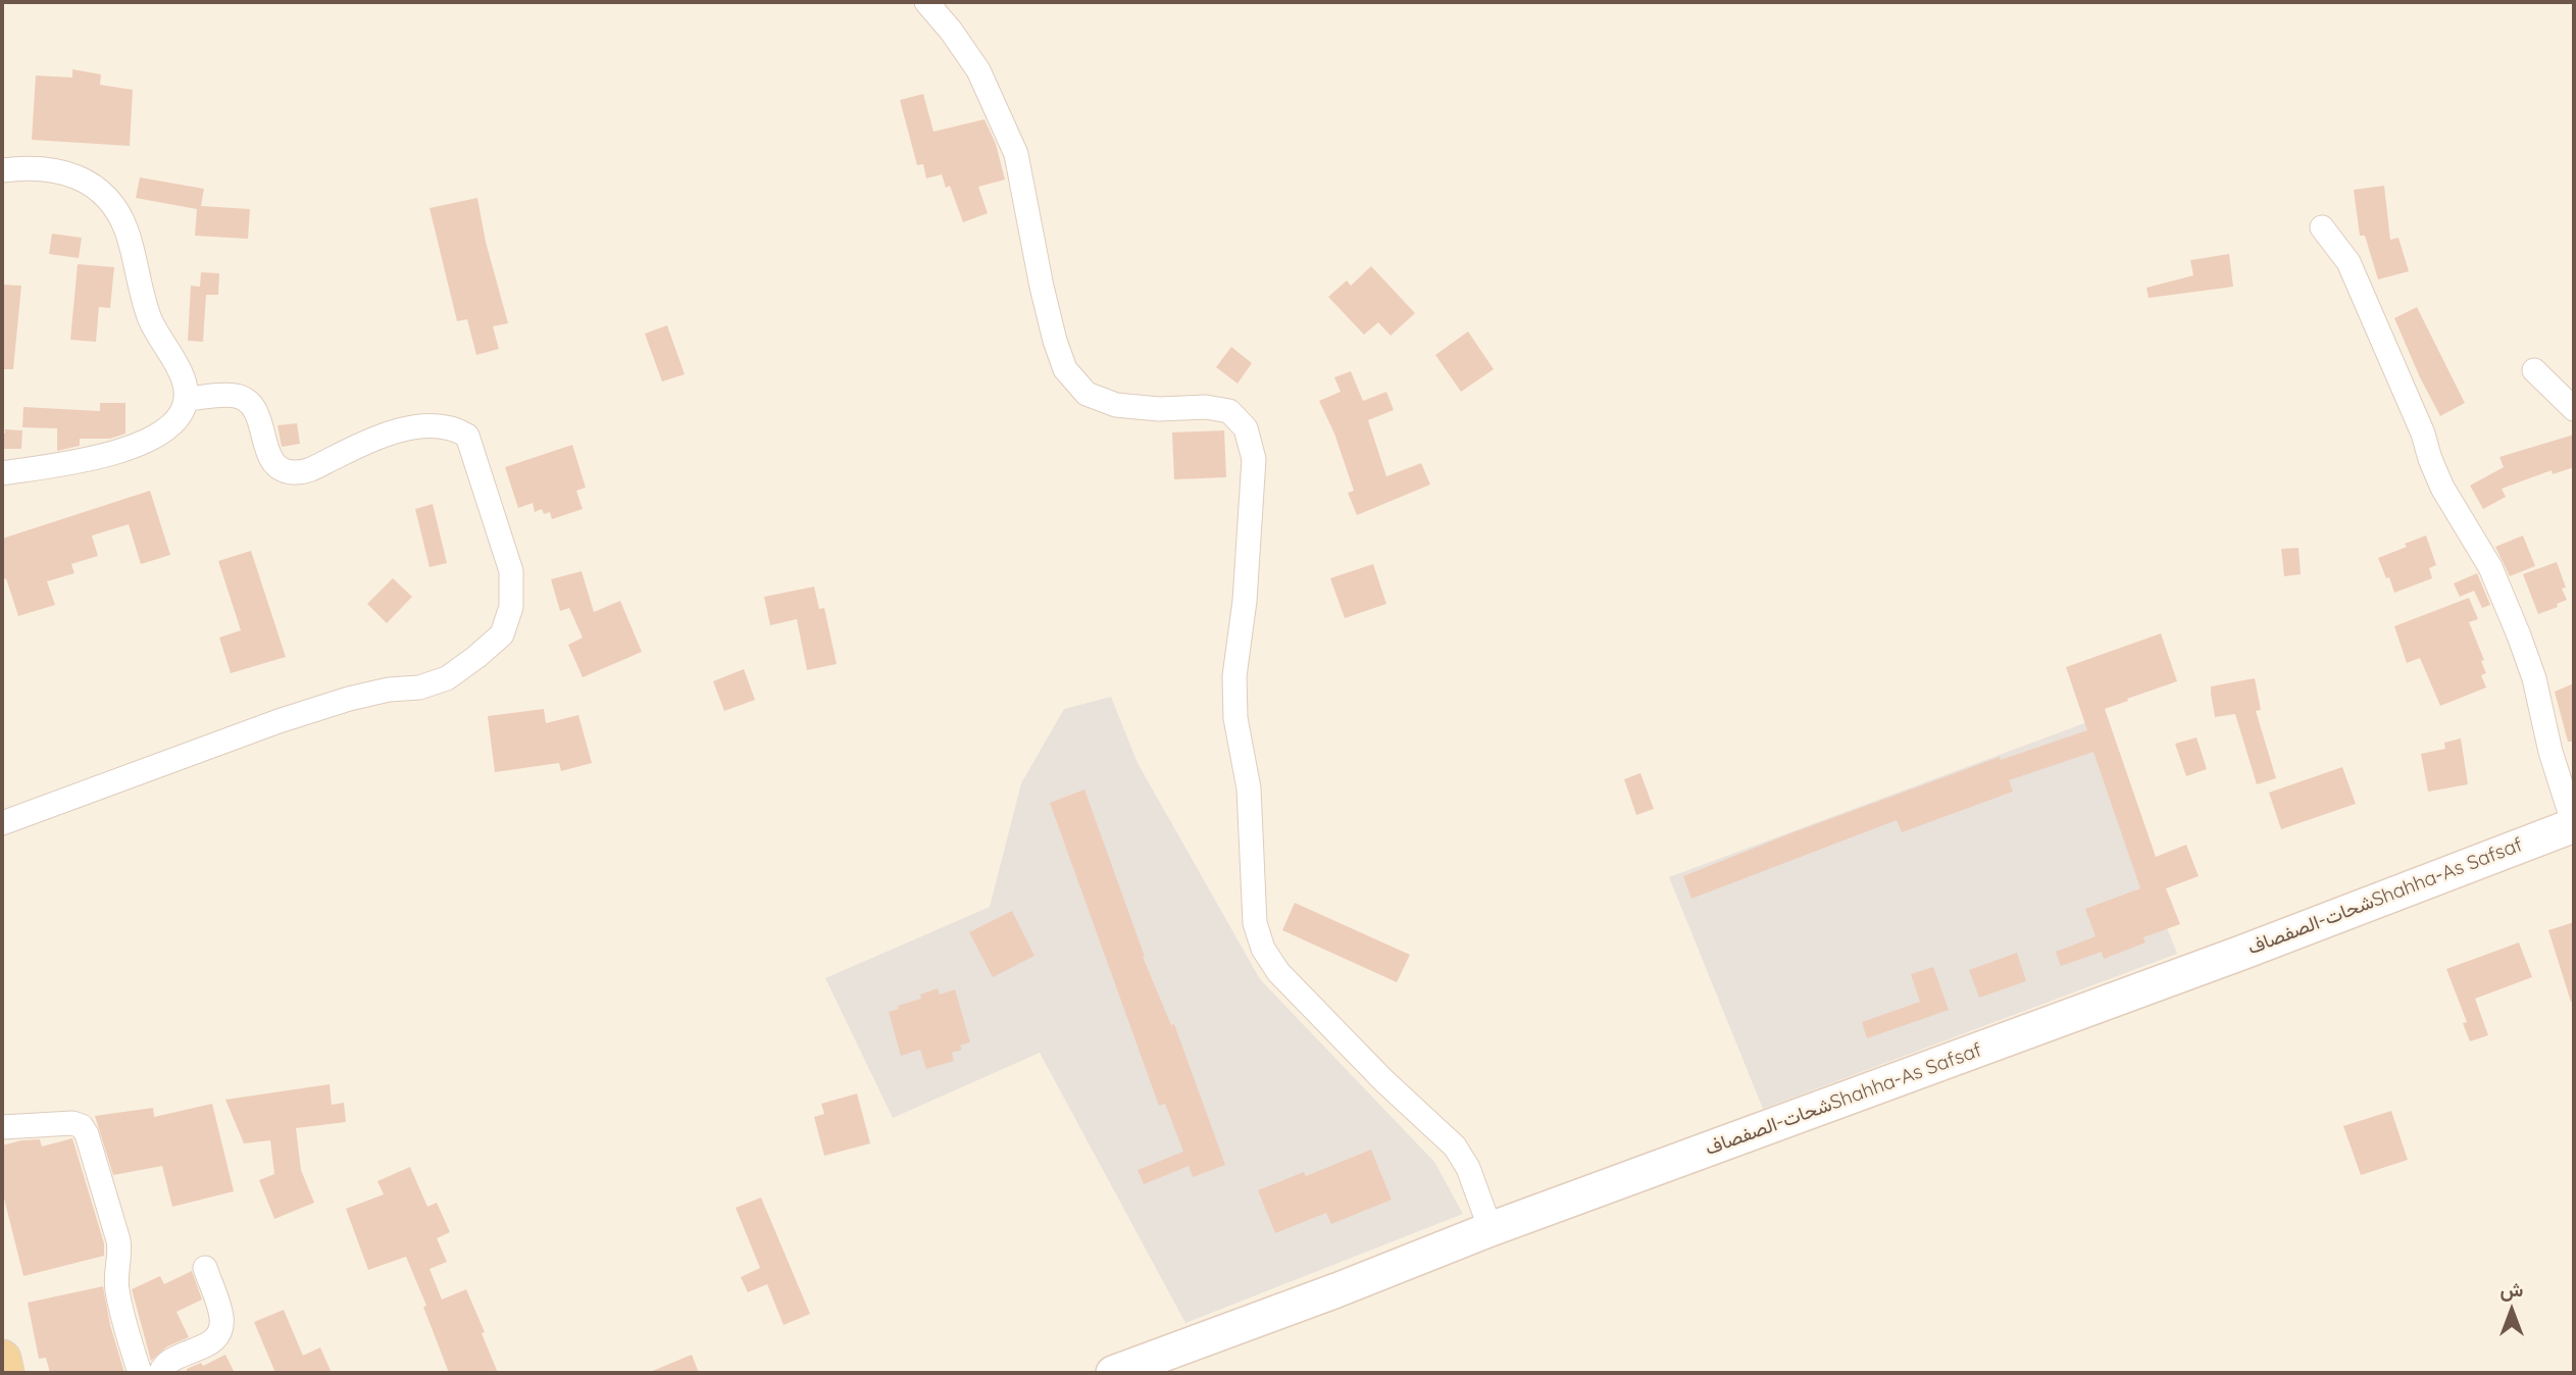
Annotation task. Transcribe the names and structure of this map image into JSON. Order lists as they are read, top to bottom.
{
  "streets": {
    "main road": ["شحات-الصفصافShahha-As Safsaf"]
  },
  "north": "top"
}
